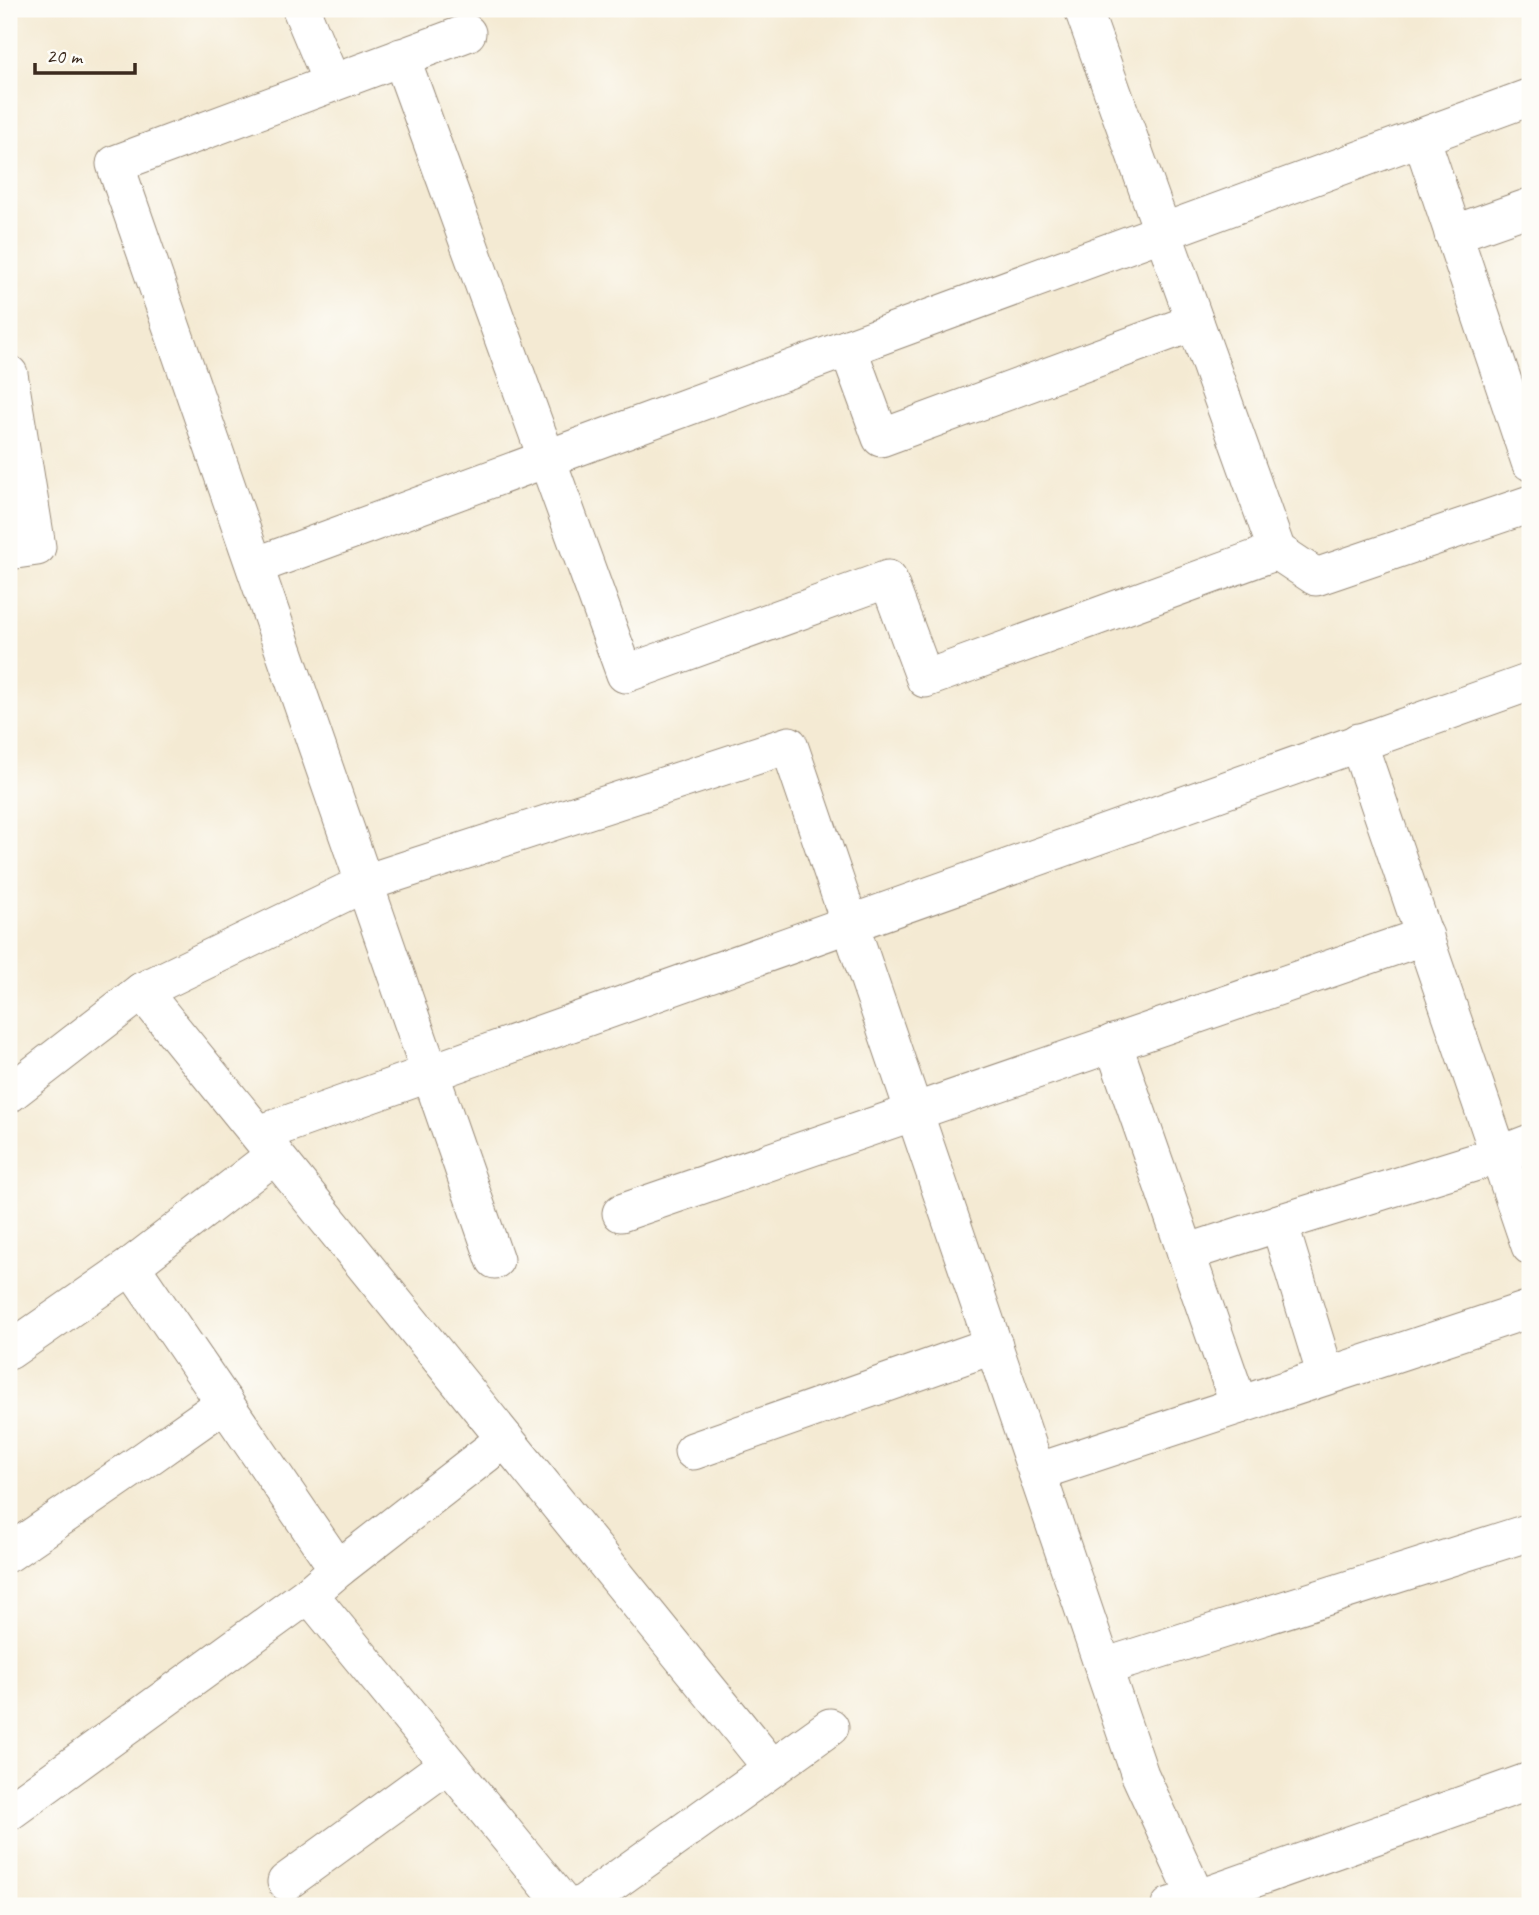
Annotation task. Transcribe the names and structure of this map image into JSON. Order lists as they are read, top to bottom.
{
  "scale_bar": "20 m"
}
